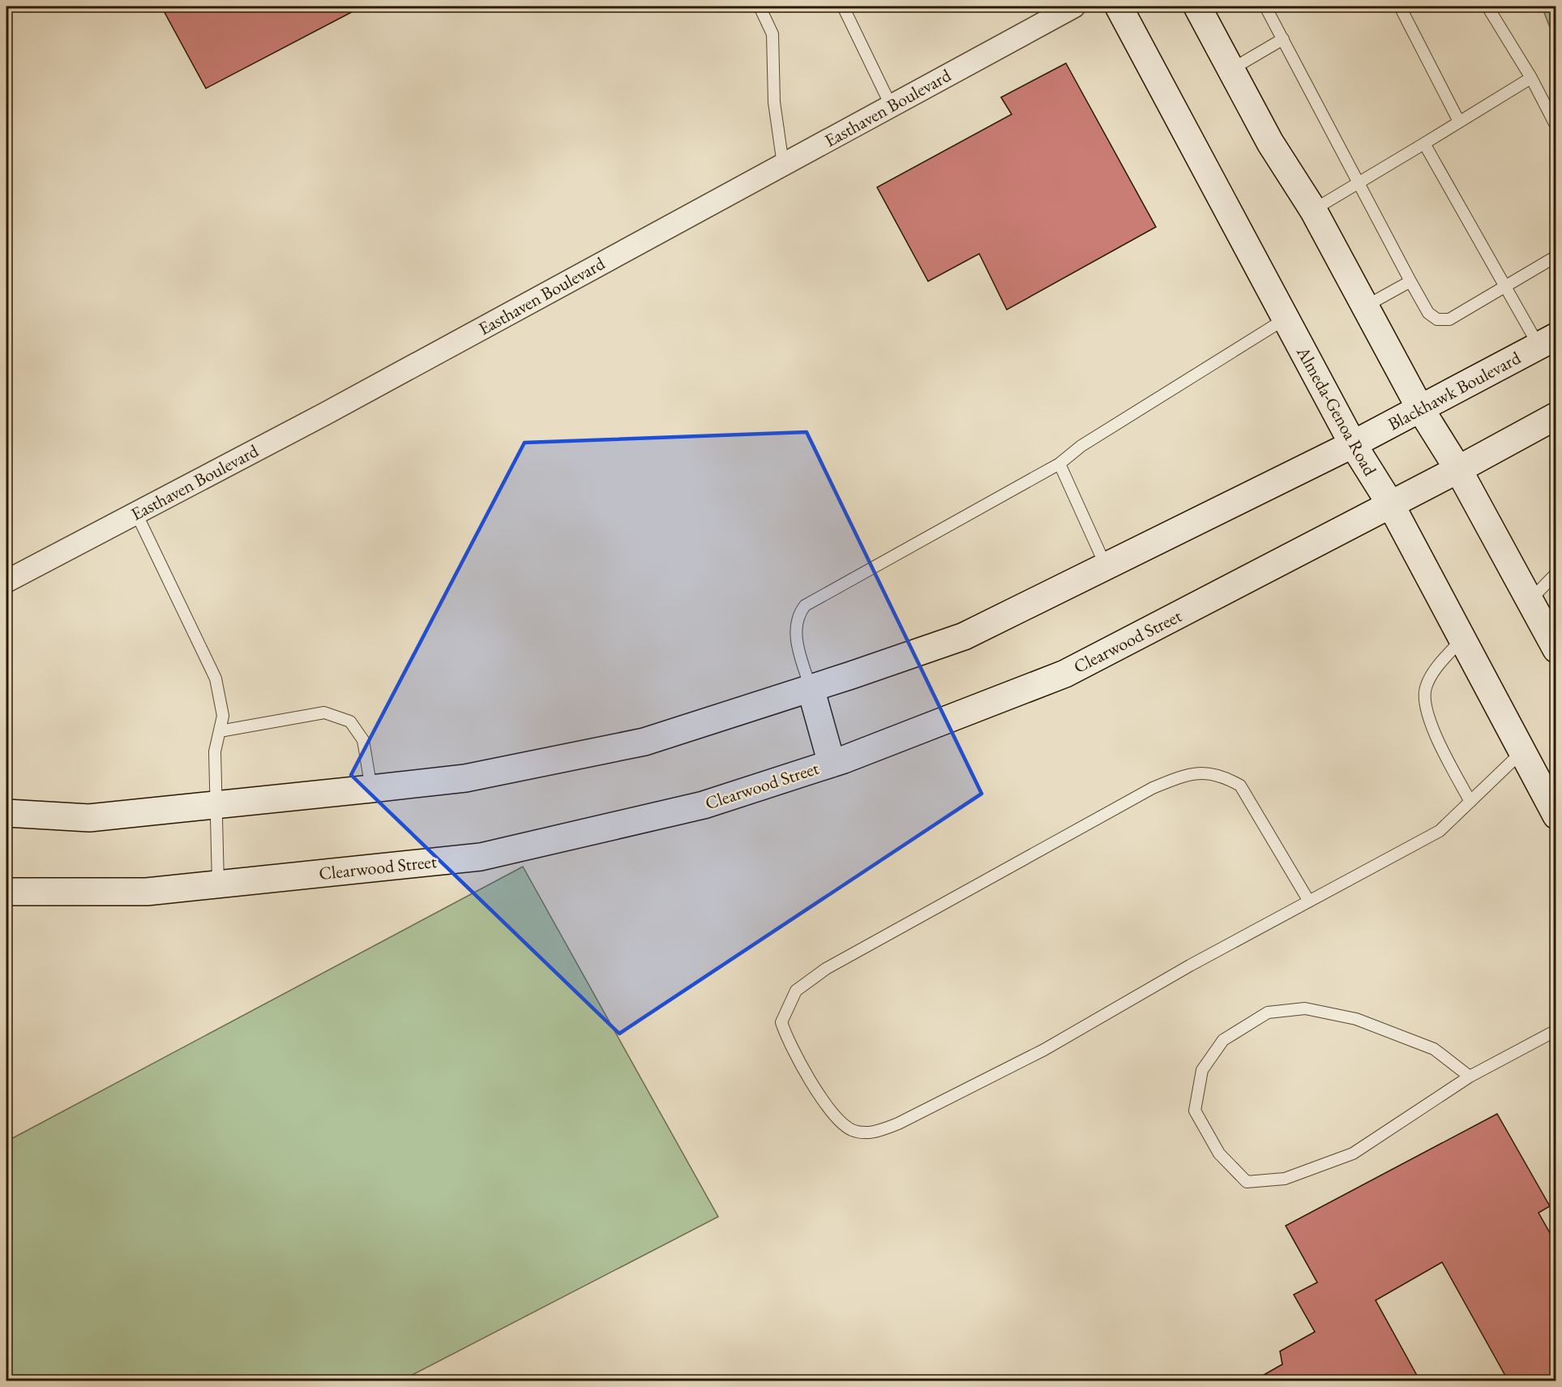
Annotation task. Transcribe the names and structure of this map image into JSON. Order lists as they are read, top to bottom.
{
  "streets": {
    "main road": ["Blackhawk Boulevard", "Almeda-Genoa Road", "Clearwood Street"],
    "street": ["Easthaven Boulevard"]
  },
  "crossings": [
    ["Blackhawk Boulevard", "Almeda-Genoa Road"],
    ["Almeda-Genoa Road", "Clearwood Street"]
  ]
}
